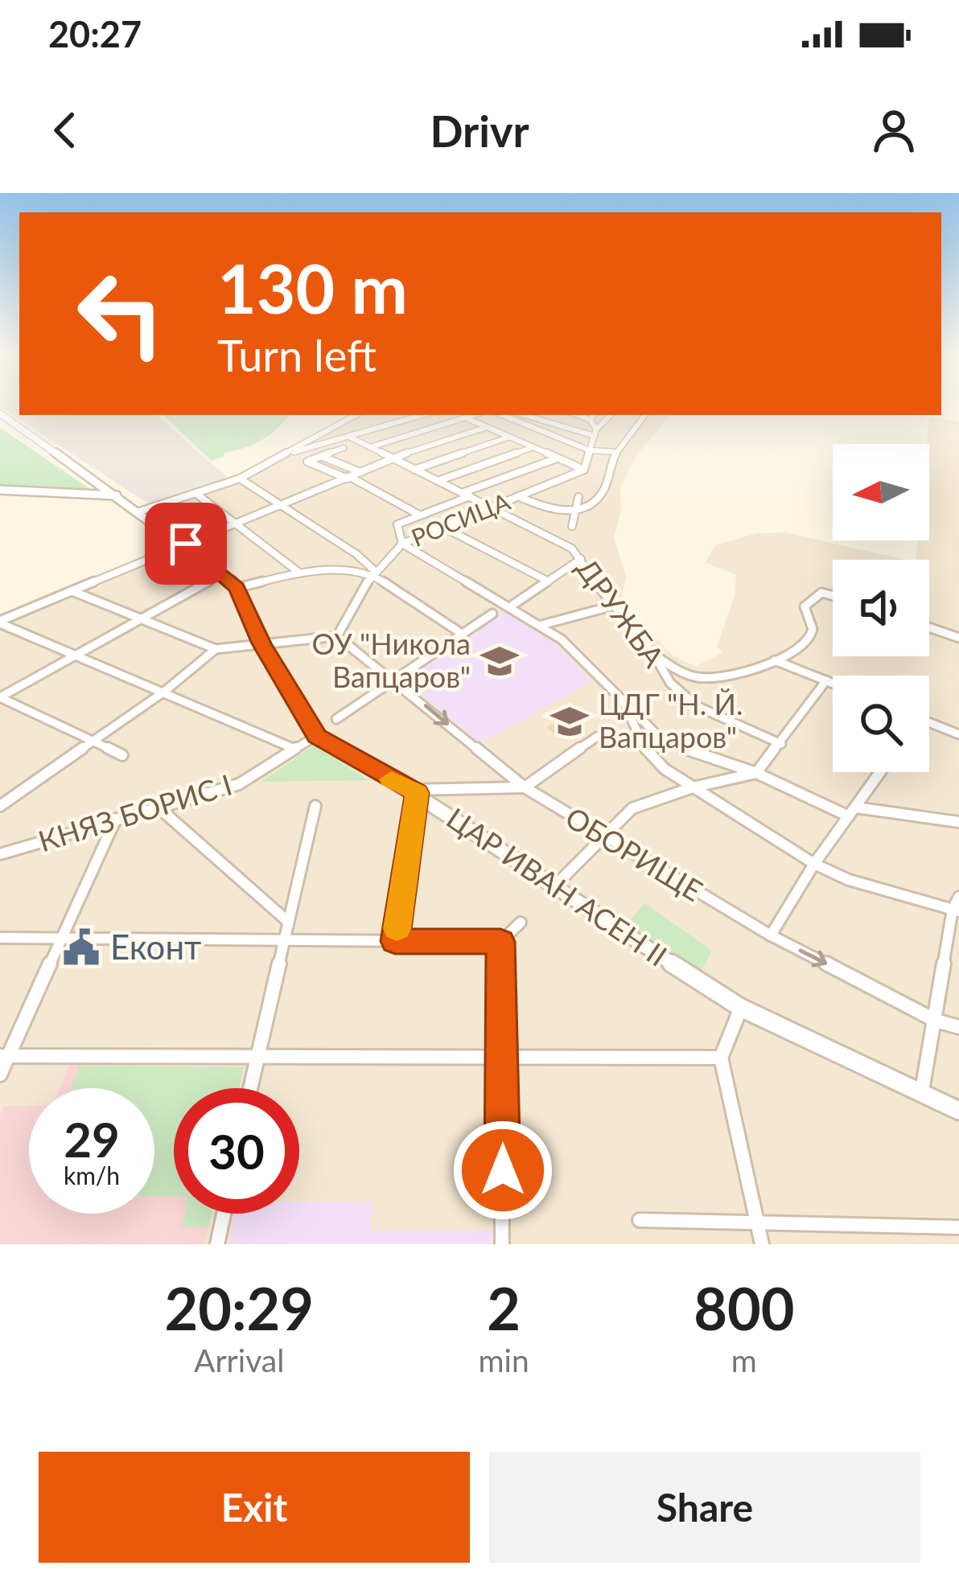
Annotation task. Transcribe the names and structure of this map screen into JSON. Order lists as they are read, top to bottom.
{
  "streets": {
    "street": [
      "РОСИЦА",
      "ДРУЖБА",
      "КНЯЗ БОРИС I",
      "ОБОРИЩЕ",
      "ЦАР ИВАН АСЕН II"
    ]
  },
  "crossings": [
    ["РОСИЦА", "ДРУЖБА"],
    ["РОСИЦА", "ОБОРИЩЕ"],
    ["КНЯЗ БОРИС I", "ЦАР ИВАН АСЕН II"]
  ],
  "one_way": ["ОБОРИЩЕ"],
  "places": {
    "school or university": ["ОУ \"Никола Вапцаров\"", "ЦДГ \"Н. Й. Вапцаров\""],
    "public building": ["Еконт"]
  },
  "north": "left",
  "page": {
    "status": "20:27",
    "header": "Drivr",
    "turn": ["130 m", "Turn left"],
    "speed": "29 km/h",
    "limit": "30",
    "eta": [
      "20:29",
      "Arrival",
      "2",
      "min",
      "800",
      "m"
    ],
    "buttons": ["Exit", "Share"]
  }
}
